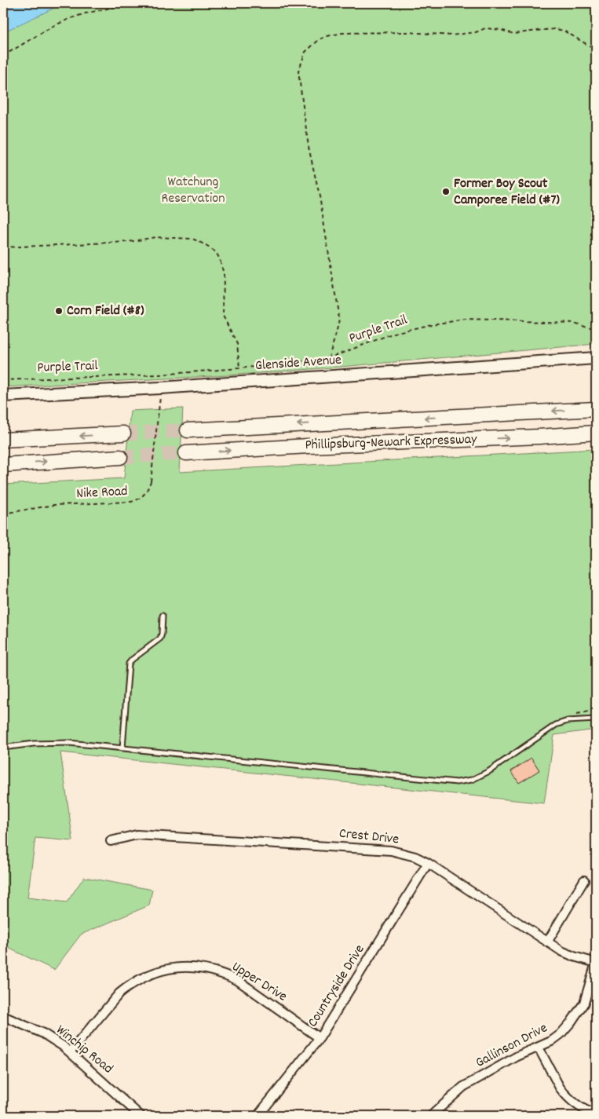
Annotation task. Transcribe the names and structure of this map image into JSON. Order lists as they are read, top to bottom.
{
  "streets": {
    "highway": ["Phillipsburg-Newark Expressway"],
    "main road": ["Glenside Avenue"],
    "street": [
      "Crest Drive",
      "Upper Drive",
      "Countryside Drive",
      "Gallinson Drive",
      "Winchip Road"
    ],
    "path": ["Purple Trail", "Nike Road"]
  },
  "crossings": [
    ["Glenside Avenue", "Nike Road"],
    ["Crest Drive", "Countryside Drive"],
    ["Crest Drive", "Gallinson Drive"],
    ["Upper Drive", "Countryside Drive"],
    ["Upper Drive", "Winchip Road"]
  ],
  "parks": ["Watchung Reservation"],
  "places": ["Former Boy Scout Camporee Field (#7)", "Corn Field (#8)"]
}
